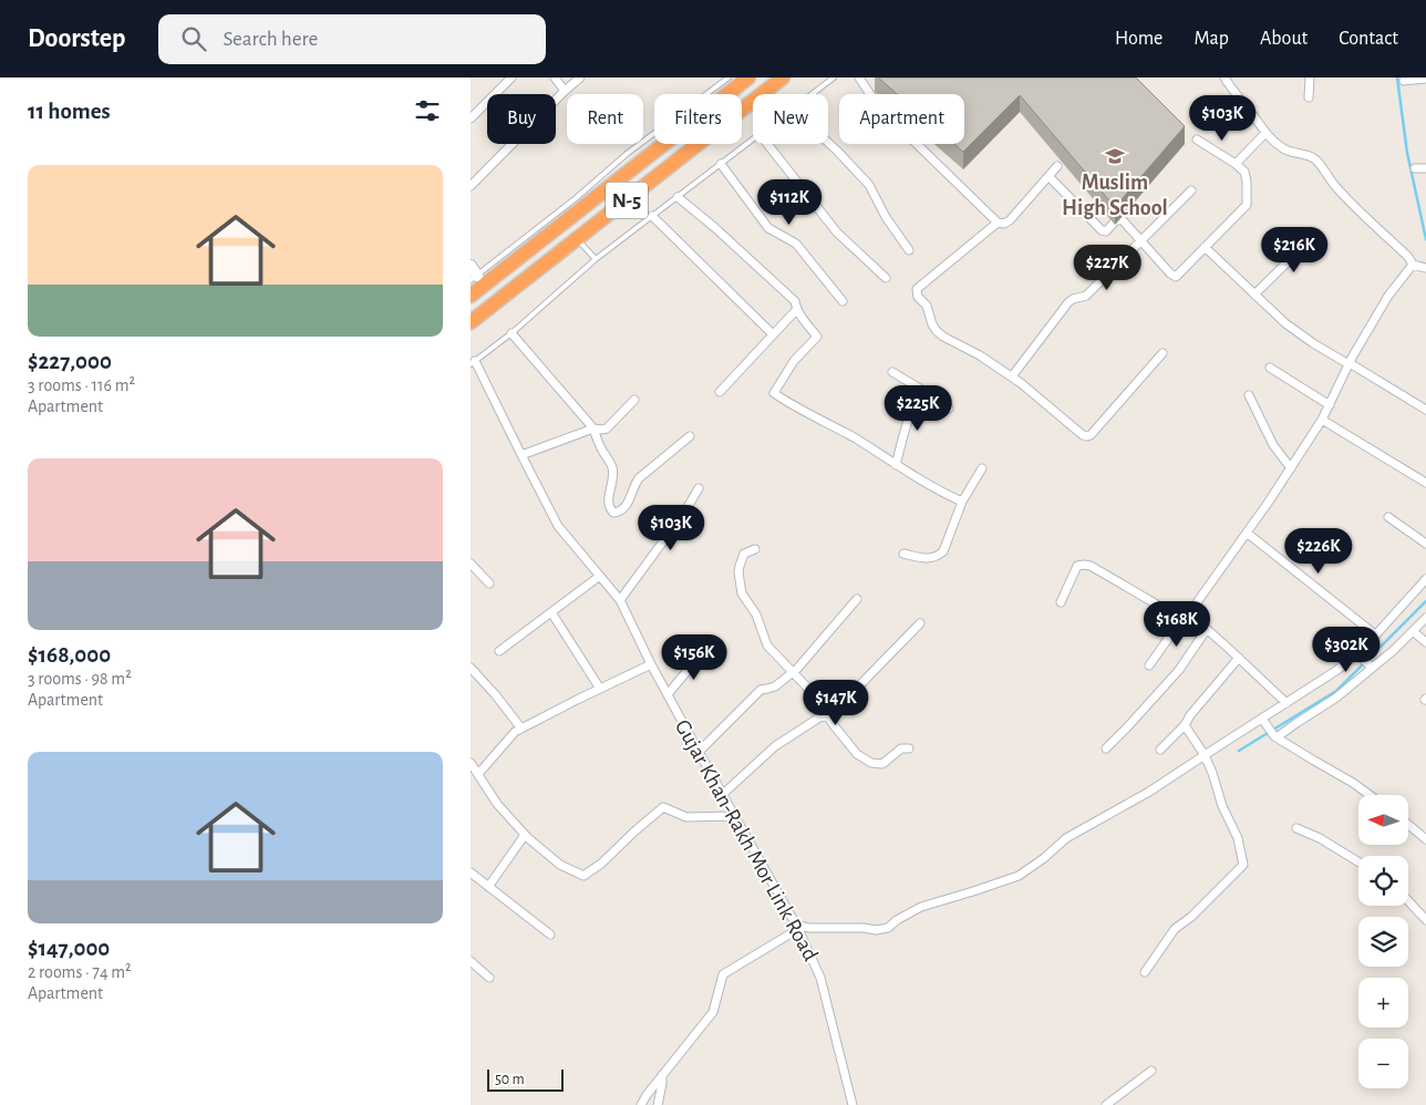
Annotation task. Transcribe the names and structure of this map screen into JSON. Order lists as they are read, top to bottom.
{
  "streets": {
    "highway": ["N-5"],
    "street": ["Gujar Khan-Rakh Mor Link Road"]
  },
  "places": {
    "school or university": ["Muslim High School"]
  },
  "scale_bar": "50 m",
  "north": "left",
  "page": {
    "header": "Doorstep",
    "search": "Search here",
    "nav": [
      "Home",
      "Map",
      "About",
      "Contact"
    ],
    "heading": "11 homes",
    "chip": [
      "Buy",
      "Rent",
      "Filters",
      "New",
      "Apartment"
    ],
    "price": [
      "$103K",
      "$112K",
      "$216K",
      "$227K",
      "$225K",
      "$103K",
      "$226K",
      "$168K",
      "$302K",
      "$156K",
      "$147K"
    ],
    "list": [
      {
        "name": "$227,000",
        "note": "3 rooms · 116 m² · Apartment"
      },
      {
        "name": "$168,000",
        "note": "3 rooms · 98 m² · Apartment"
      },
      {
        "name": "$147,000",
        "note": "2 rooms · 74 m² · Apartment"
      }
    ],
    "map_buttons": ["+", "−"],
    "scale": "50 m"
  }
}
